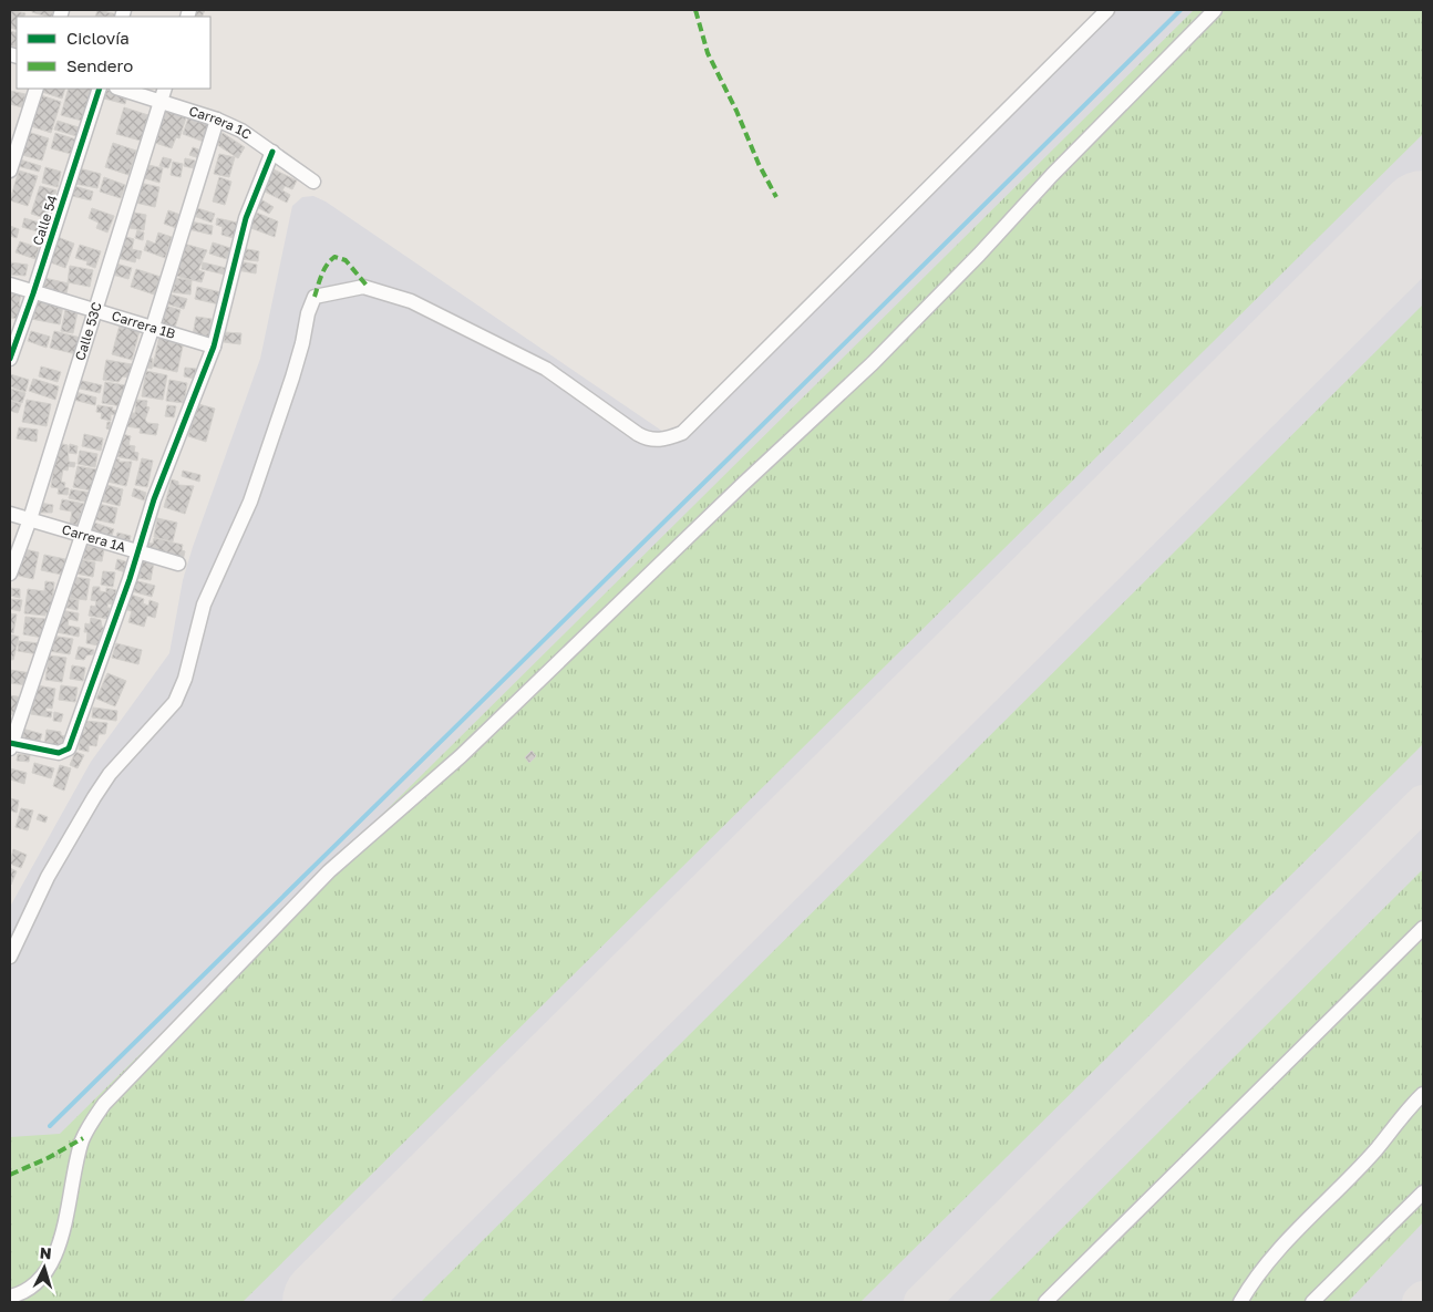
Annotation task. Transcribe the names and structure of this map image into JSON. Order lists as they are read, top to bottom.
{
  "streets": {
    "street": [
      "Carrera 1C",
      "Calle 54",
      "Carrera 1B",
      "Calle 53C",
      "Carrera 1A"
    ]
  },
  "crossings": [
    ["Carrera 1C", "Calle 53C"],
    ["Calle 54", "Carrera 1B"],
    ["Carrera 1B", "Calle 53C"],
    ["Calle 53C", "Carrera 1A"]
  ],
  "legend": ["Ciclovía", "Sendero"],
  "north": "top"
}
